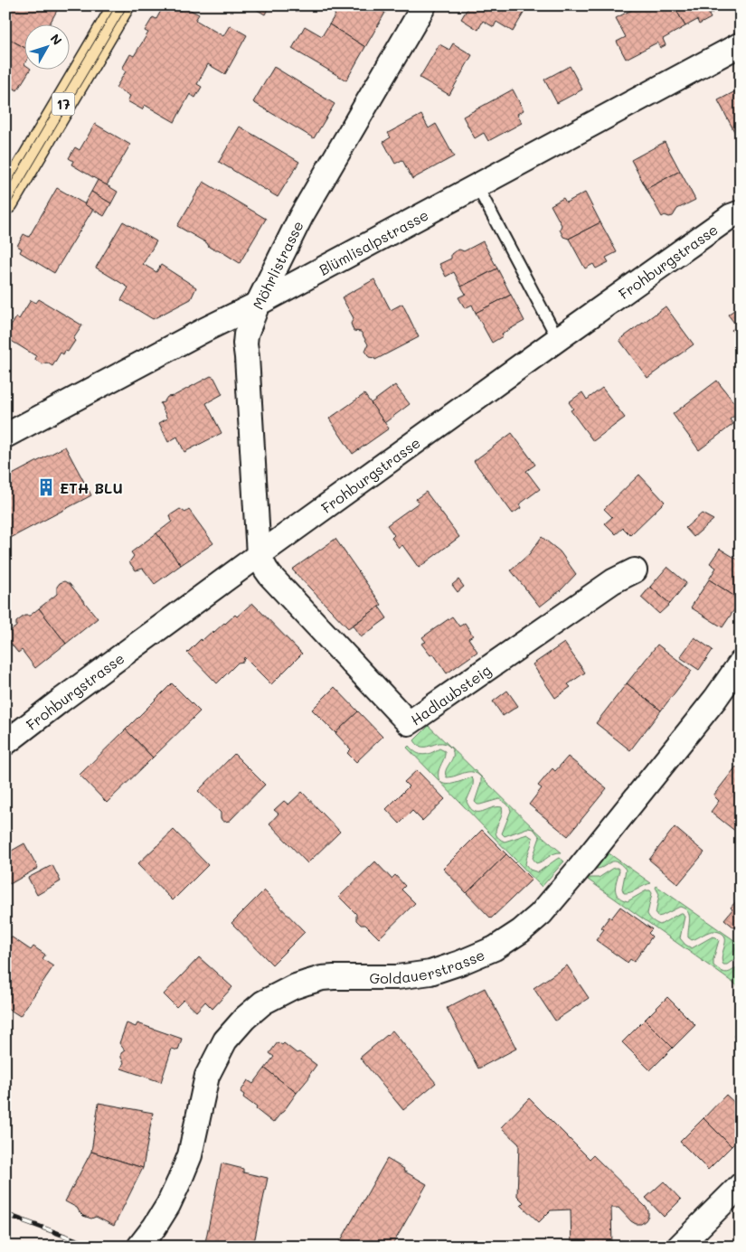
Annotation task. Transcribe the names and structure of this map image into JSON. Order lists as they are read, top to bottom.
{
  "streets": {
    "main road": ["17"],
    "street": [
      "Blümlisalpstrasse",
      "Frohburgstrasse",
      "Möhrlistrasse",
      "Hadlaubsteig",
      "Goldauerstrasse"
    ]
  },
  "crossings": [
    ["Blümlisalpstrasse", "Möhrlistrasse"],
    ["Frohburgstrasse", "Möhrlistrasse"],
    ["Frohburgstrasse", "Hadlaubsteig"],
    ["Möhrlistrasse", "Hadlaubsteig"]
  ],
  "places": {
    "building": ["ETH BLU"]
  },
  "north": "top right"
}
